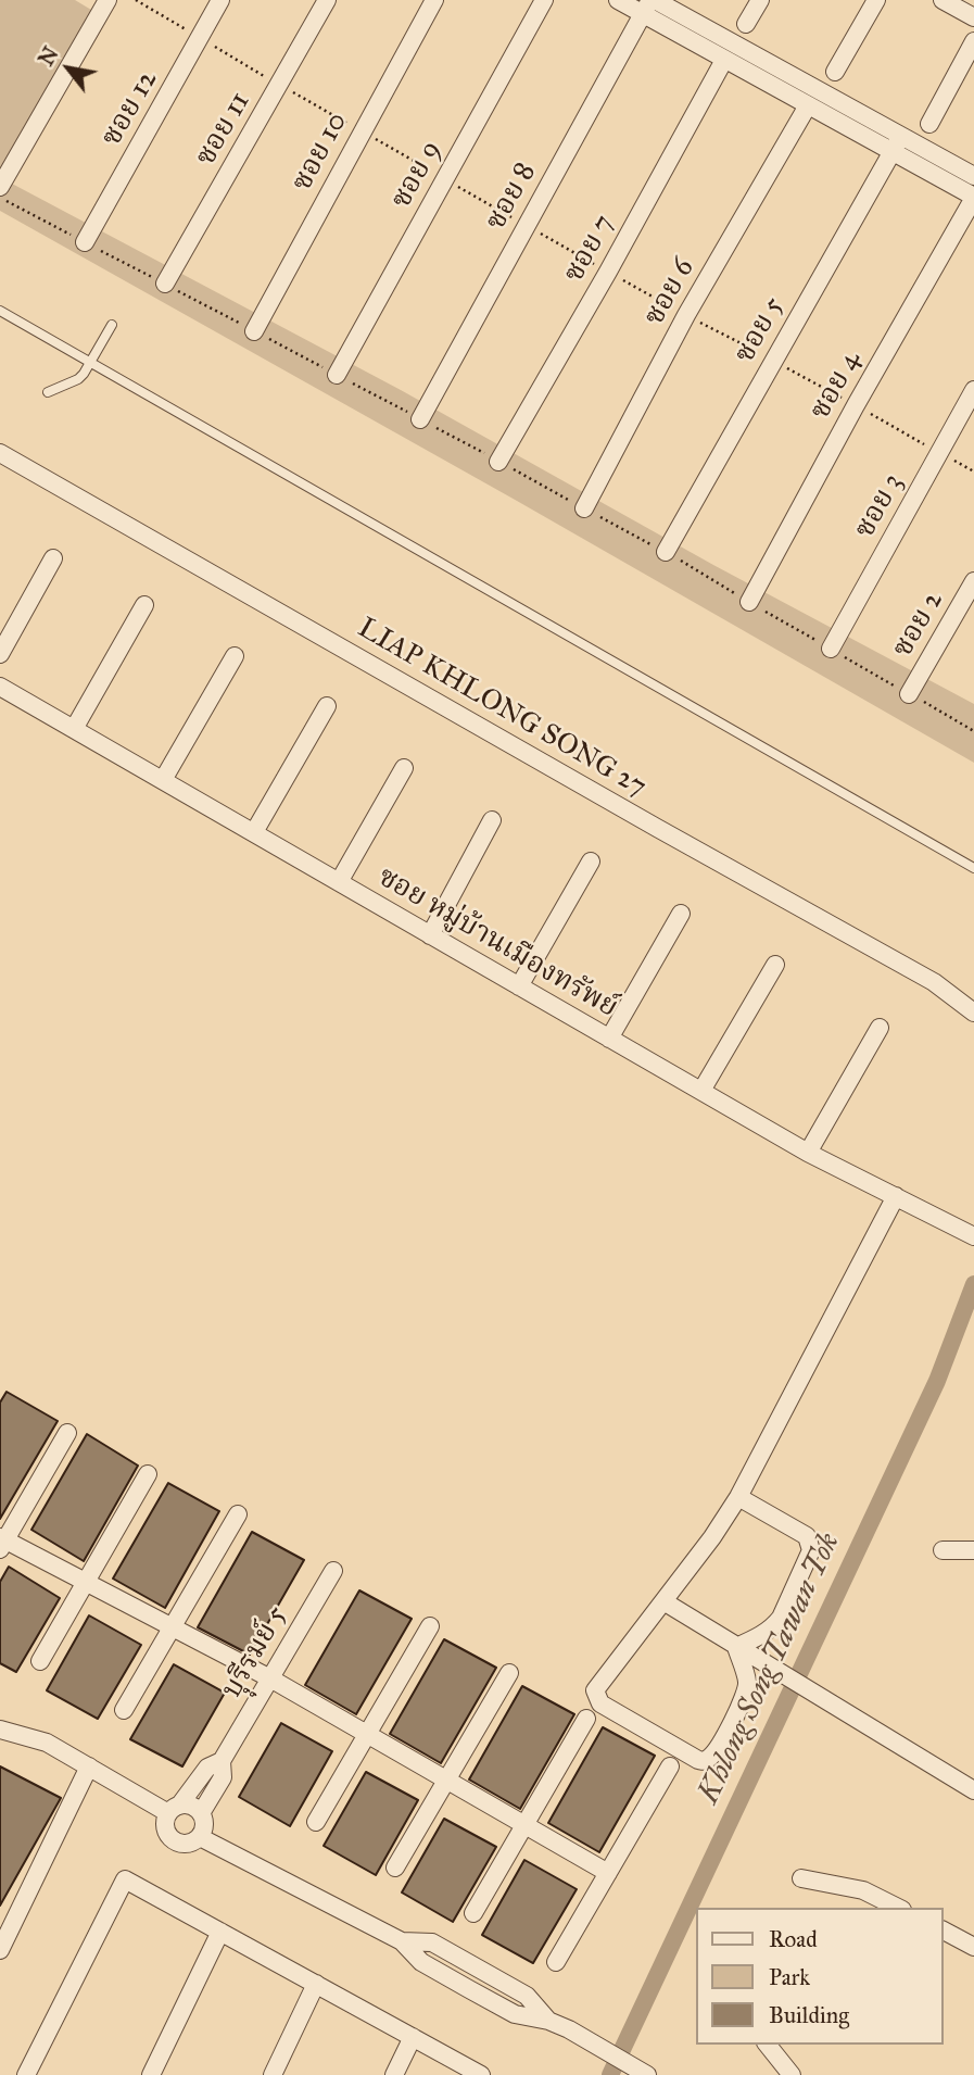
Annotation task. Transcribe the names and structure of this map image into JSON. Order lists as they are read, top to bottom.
{
  "streets": {
    "street": [
      "ซอย 12",
      "ซอย 11",
      "ซอย 10",
      "ซอย 9",
      "ซอย 8",
      "ซอย 7",
      "ซอย 6",
      "ซอย 5",
      "ซอย 4",
      "ซอย 3",
      "ซอย 2",
      "LIAP KHLONG SONG 27",
      "ซอย หมู่บ้านเมืองทรัพย์",
      "บุุรีรมย์ 5"
    ]
  },
  "water": ["Khlong Song Tawan Tok"],
  "legend": ["Road", "Park", "Building"],
  "north": "top left"
}
